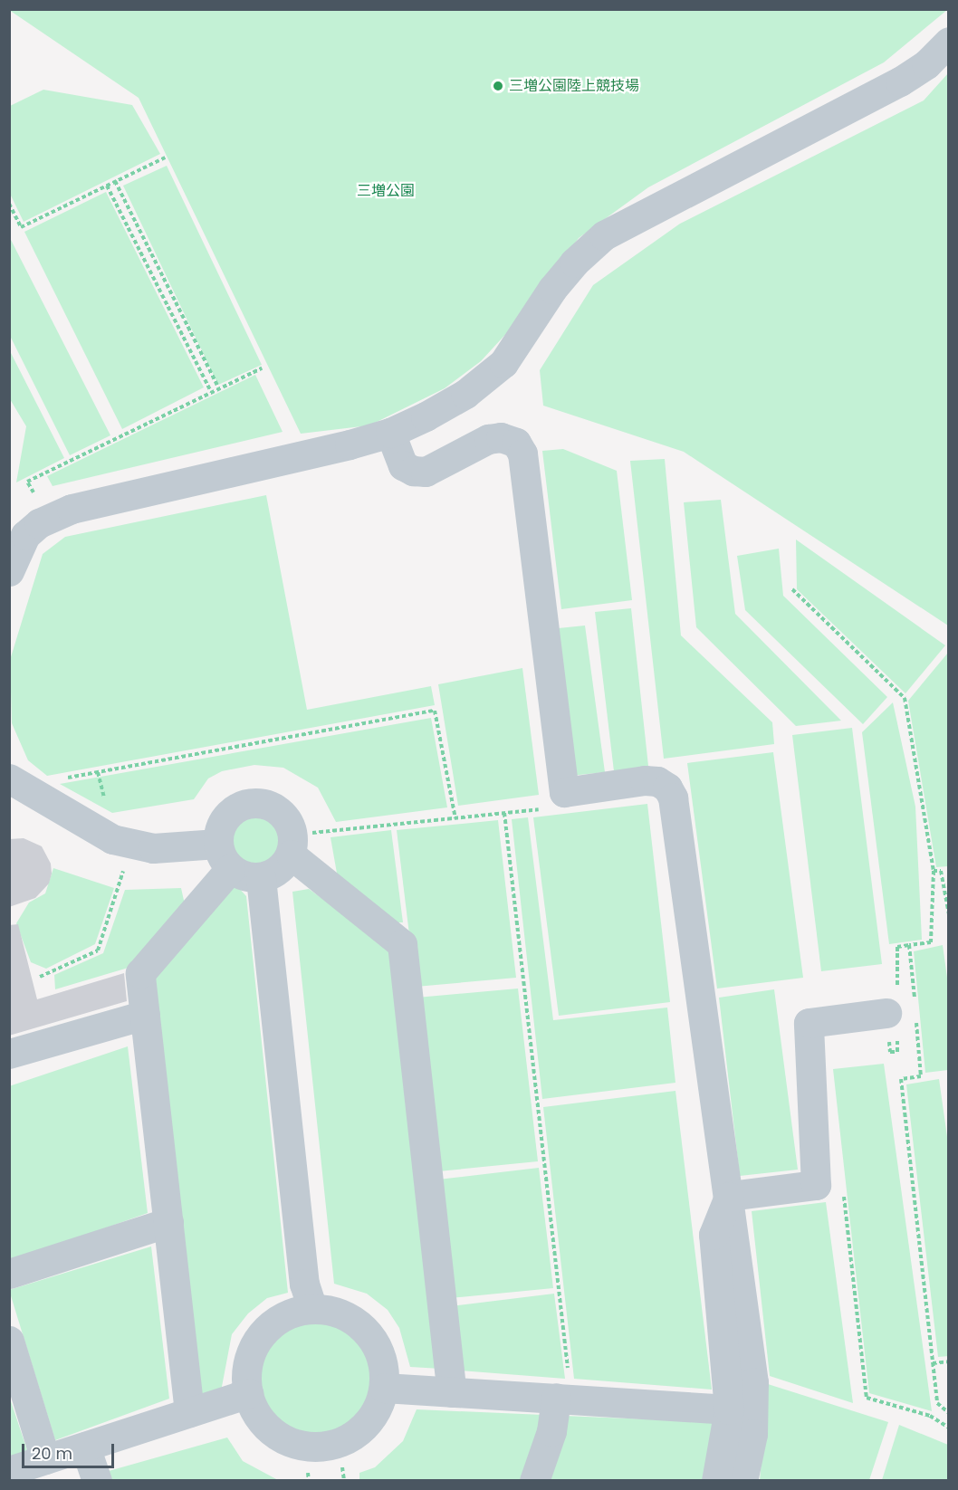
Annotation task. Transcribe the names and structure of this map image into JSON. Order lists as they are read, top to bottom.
{
  "parks": ["三増公園"],
  "places": ["三増公園陸上競技場"],
  "scale_bar": "20 m"
}
